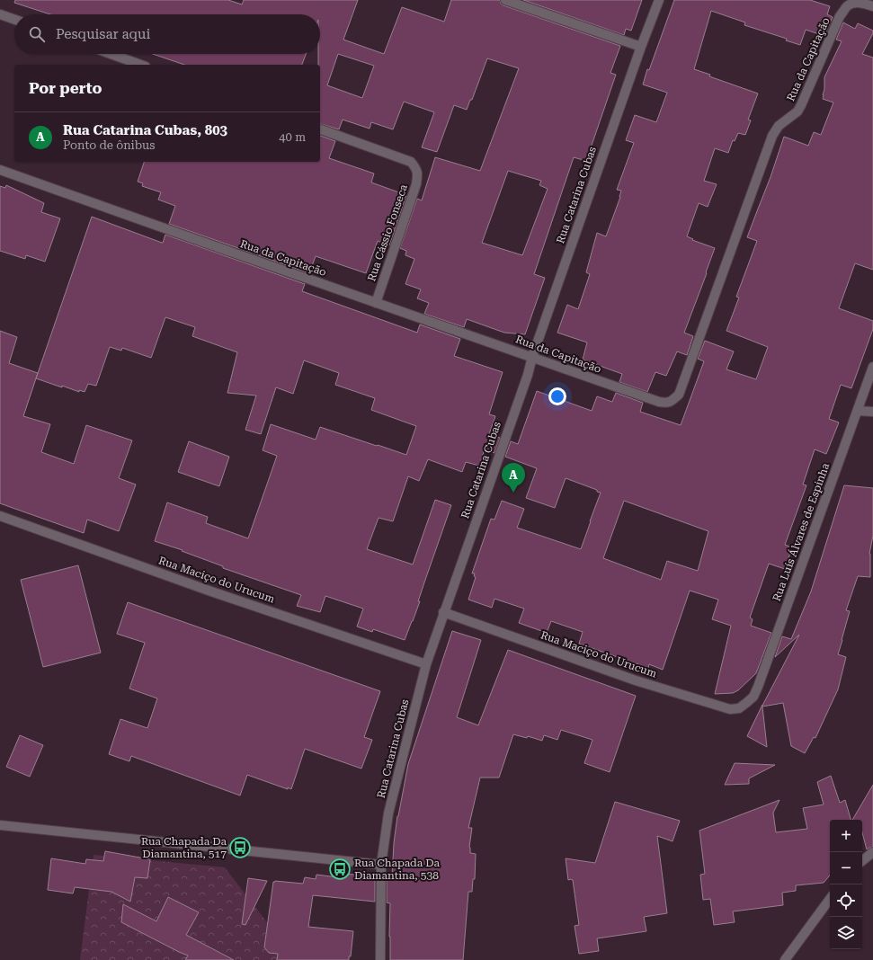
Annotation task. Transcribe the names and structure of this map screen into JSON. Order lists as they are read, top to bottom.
{
  "streets": {
    "street": [
      "Rua da Capitação",
      "Rua Catarina Cubas",
      "Rua Cássio Fonseca",
      "Rua Luís Álvares de Espinha",
      "Rua Maciço do Urucum"
    ]
  },
  "crossings": [
    ["Rua da Capitação", "Rua Catarina Cubas"],
    ["Rua da Capitação", "Rua Cássio Fonseca"],
    ["Rua Catarina Cubas", "Rua Maciço do Urucum"],
    ["Rua Luís Álvares de Espinha", "Rua Maciço do Urucum"]
  ],
  "places": {
    "bus stop": ["Rua Chapada Da Diamantina, 517", "Rua Chapada Da Diamantina, 538"]
  },
  "page": {
    "search": "Pesquisar aqui",
    "heading": "Por perto",
    "list": [
      {
        "mark": "A",
        "name": "Rua Catarina Cubas, 803",
        "note": "Ponto de ônibus",
        "value": "40 m"
      }
    ],
    "pins": "A",
    "map_buttons": ["+", "−"]
  }
}
